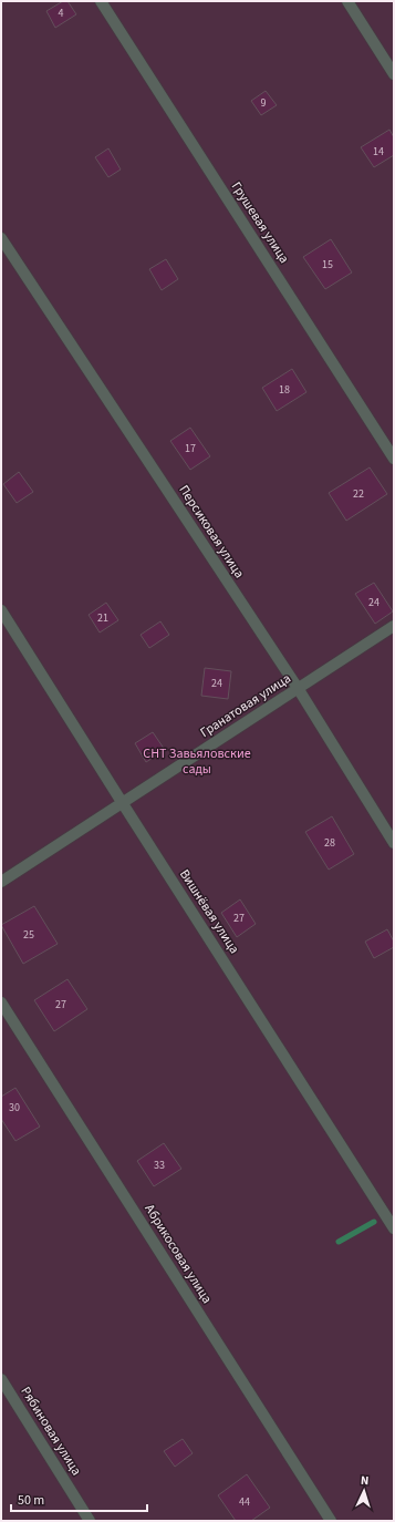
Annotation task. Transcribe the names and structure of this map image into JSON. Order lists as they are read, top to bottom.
{
  "streets": {
    "street": [
      "Грушевая улица",
      "Персиковая улица",
      "Гранатовая улица",
      "Вишнёвая улица",
      "Абрикосовая улица",
      "Рябиновая улица"
    ]
  },
  "crossings": [
    ["Персиковая улица", "Гранатовая улица"],
    ["Гранатовая улица", "Вишнёвая улица"]
  ],
  "parks": ["СНТ Завьяловские сады"],
  "house_numbers": [
    "4",
    "9",
    "14",
    "15",
    "18",
    "17",
    "22",
    "24",
    "21",
    "24",
    "28",
    "27",
    "25",
    "27",
    "30",
    "33",
    "44"
  ],
  "scale_bar": "50 m",
  "north": "top"
}
